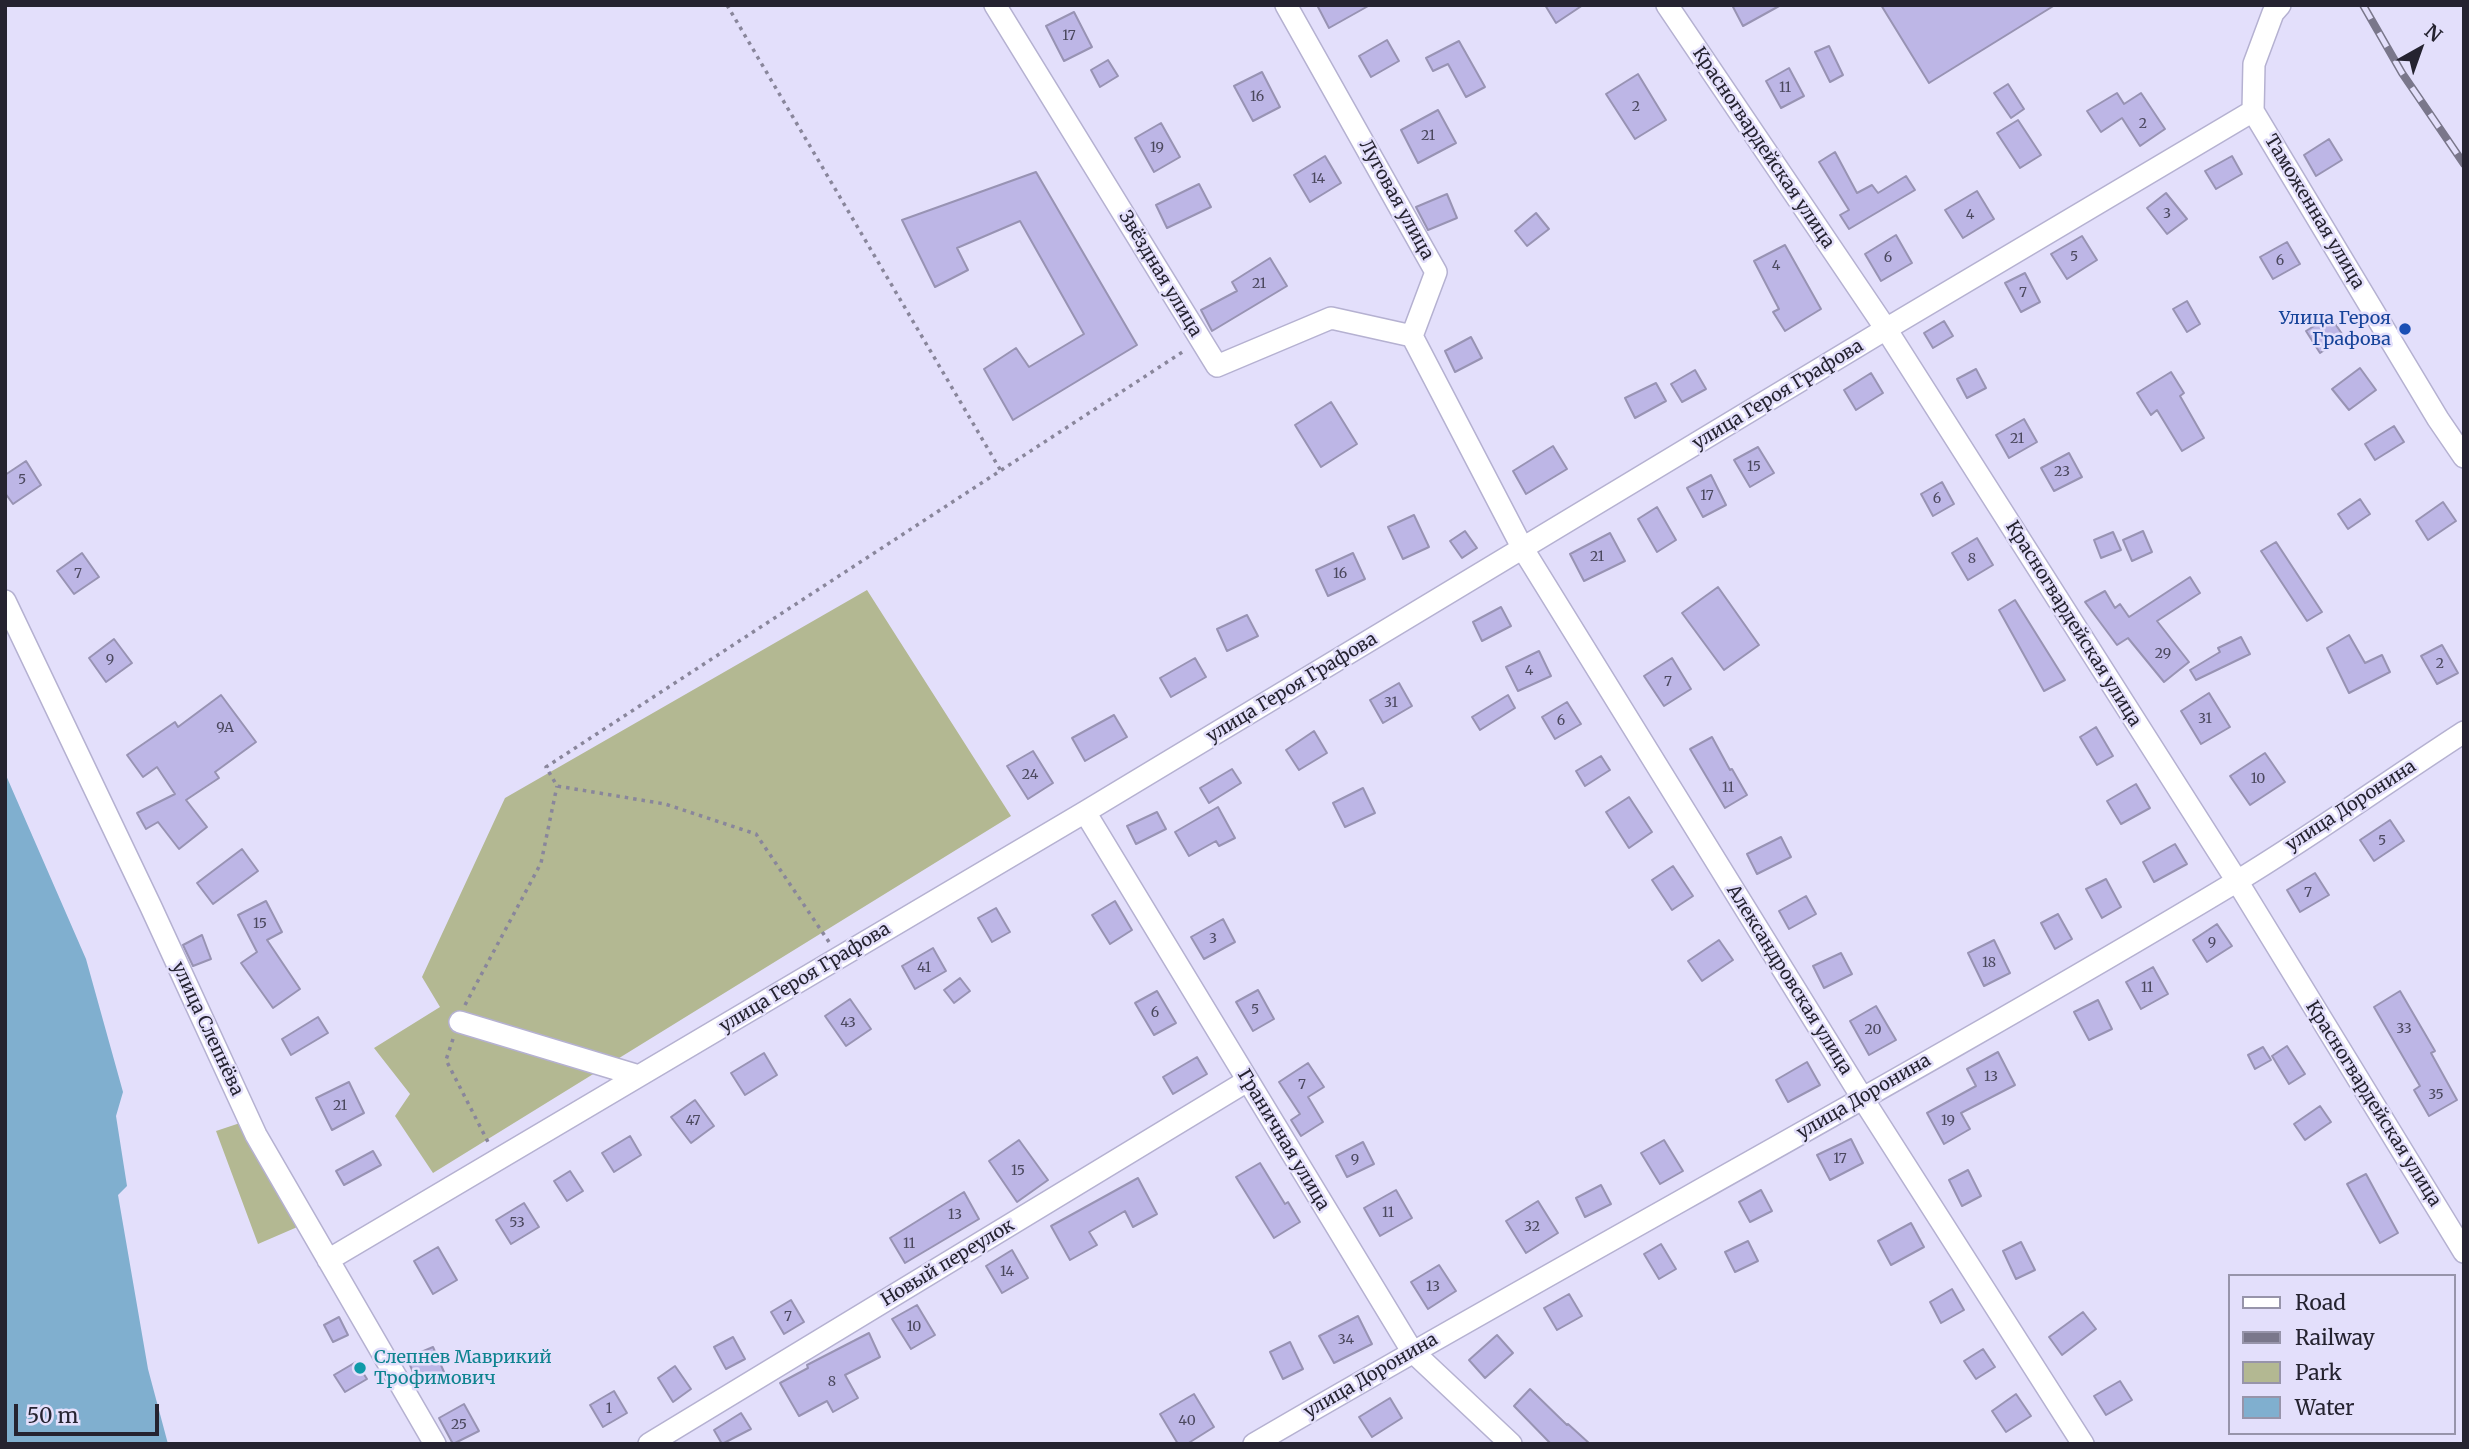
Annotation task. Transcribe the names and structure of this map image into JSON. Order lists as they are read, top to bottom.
{
  "streets": {
    "street": [
      "Красногвардейская улица",
      "Луговая улица",
      "Таможенная улица",
      "Звёздная улица",
      "улица Героя Графова",
      "улица Доронина",
      "Александровская улица",
      "улица Слепнёва",
      "Граничная улица",
      "Новый переулок"
    ]
  },
  "crossings": [
    ["Красногвардейская улица", "улица Героя Графова"],
    ["Красногвардейская улица", "улица Доронина"],
    ["Луговая улица", "Звёздная улица"],
    ["Таможенная улица", "улица Героя Графова"],
    ["улица Героя Графова", "Александровская улица"],
    ["улица Героя Графова", "улица Слепнёва"],
    ["улица Героя Графова", "Граничная улица"],
    ["улица Доронина", "Александровская улица"],
    ["улица Доронина", "Граничная улица"],
    ["Граничная улица", "Новый переулок"]
  ],
  "places": ["Улица Героя Графова", "Слепнев Маврикий Трофимович"],
  "house_numbers": [
    "17",
    "11",
    "16",
    "2",
    "2",
    "21",
    "19",
    "14",
    "3",
    "4",
    "5",
    "6",
    "6",
    "4",
    "21",
    "7",
    "21",
    "15",
    "23",
    "5",
    "17",
    "6",
    "21",
    "8",
    "7",
    "16",
    "29",
    "9",
    "2",
    "4",
    "7",
    "31",
    "31",
    "6",
    "9А",
    "24",
    "10",
    "11",
    "5",
    "7",
    "15",
    "3",
    "9",
    "18",
    "41",
    "11",
    "5",
    "6",
    "43",
    "33",
    "20",
    "13",
    "7",
    "35",
    "21",
    "47",
    "19",
    "17",
    "9",
    "15",
    "11",
    "13",
    "53",
    "32",
    "11",
    "14",
    "13",
    "7",
    "10",
    "34",
    "8",
    "1",
    "40",
    "25"
  ],
  "legend": [
    "Road",
    "Railway",
    "Park",
    "Water"
  ],
  "scale_bar": "50 m",
  "north": "top right"
}
